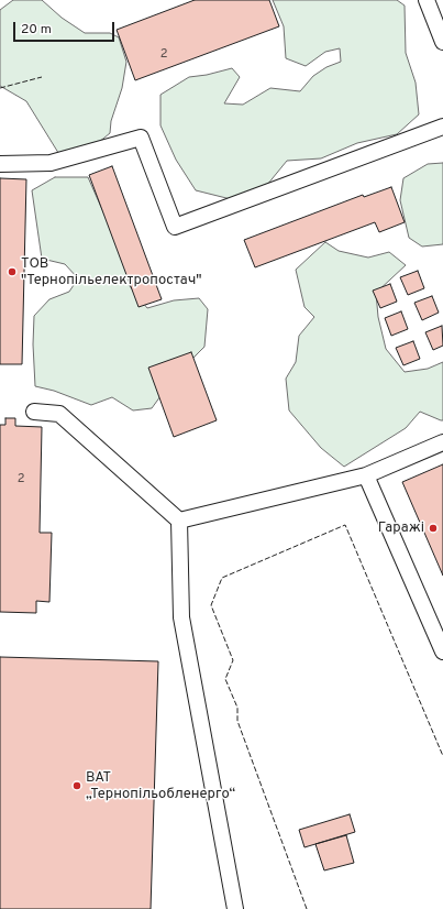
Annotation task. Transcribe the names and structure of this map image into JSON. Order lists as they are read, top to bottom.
{
  "places": ["ТОВ \"Тернопільелектропостач\"", "Гаражі", "ВАТ „Тернопільобленерго“"],
  "house_numbers": ["2", "2"],
  "scale_bar": "20 m"
}
